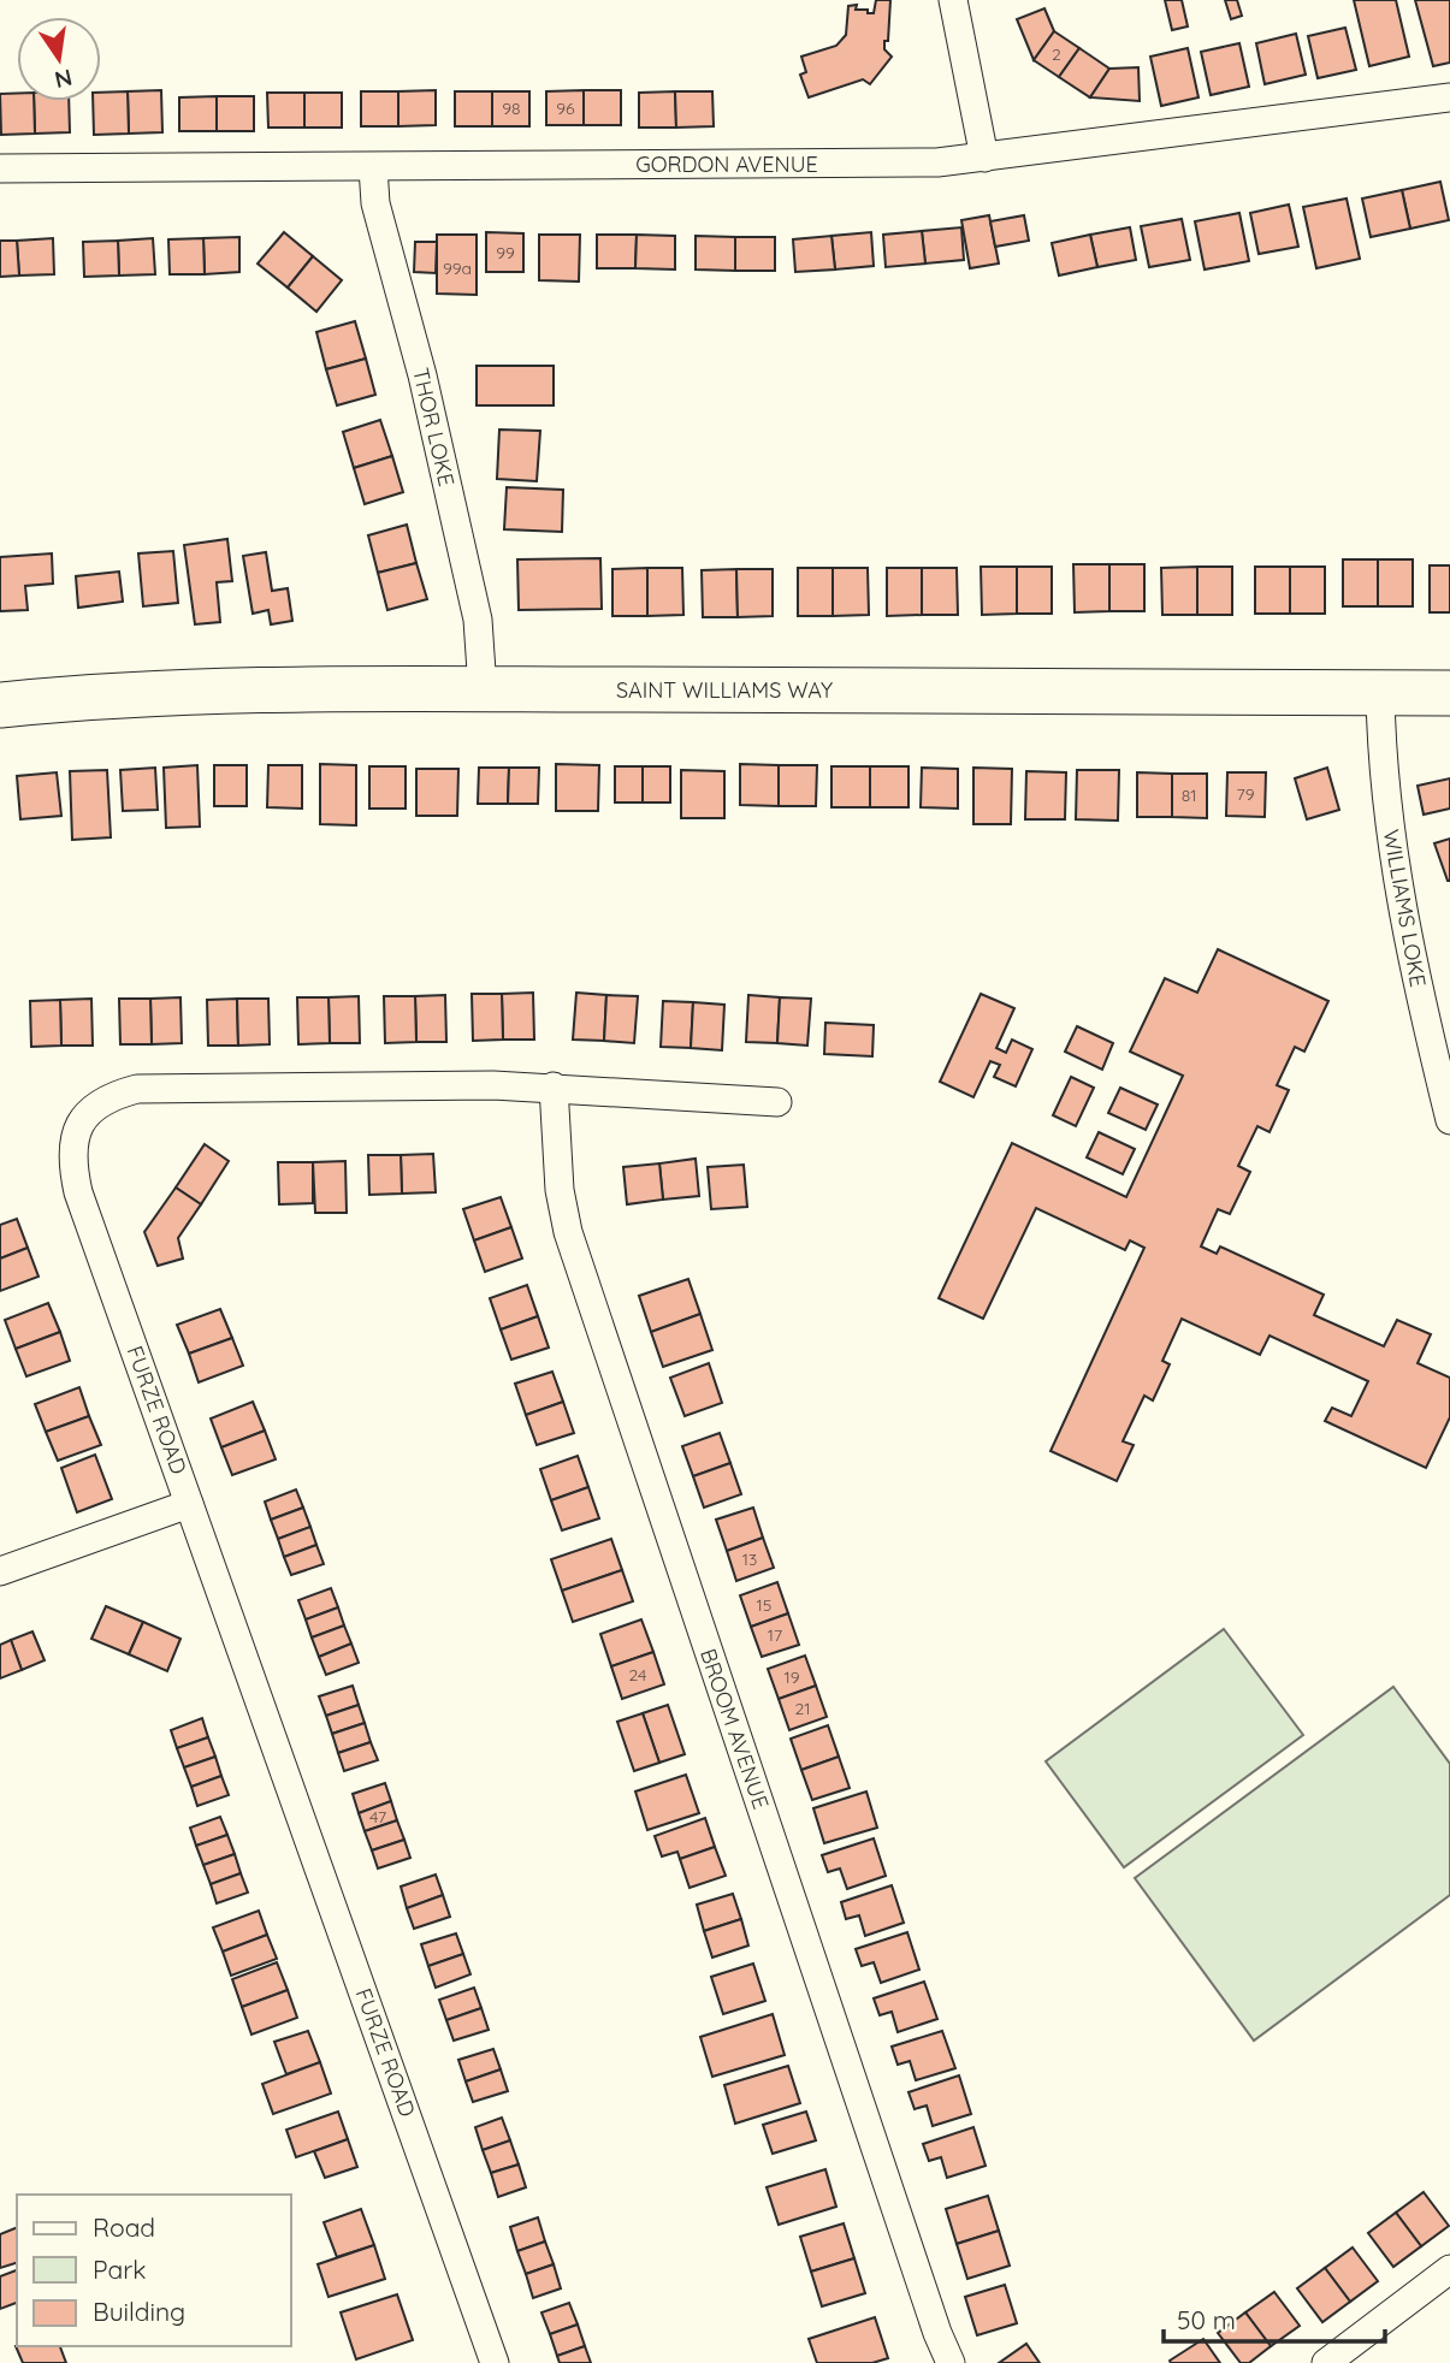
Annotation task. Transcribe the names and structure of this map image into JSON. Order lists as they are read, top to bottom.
{
  "streets": {
    "highway": ["SAINT WILLIAMS WAY"],
    "street": [
      "GORDON AVENUE",
      "THOR LOKE",
      "WILLIAMS LOKE",
      "FURZE ROAD",
      "BROOM AVENUE"
    ]
  },
  "crossings": [
    ["GORDON AVENUE", "THOR LOKE"],
    ["THOR LOKE", "SAINT WILLIAMS WAY"],
    ["SAINT WILLIAMS WAY", "WILLIAMS LOKE"],
    ["FURZE ROAD", "BROOM AVENUE"]
  ],
  "house_numbers": [
    "2",
    "98",
    "96",
    "99",
    "99a",
    "79",
    "81",
    "13",
    "15",
    "17",
    "24",
    "19",
    "21",
    "47"
  ],
  "legend": ["Road", "Park", "Building"],
  "scale_bar": "50 m",
  "north": "bottom"
}
